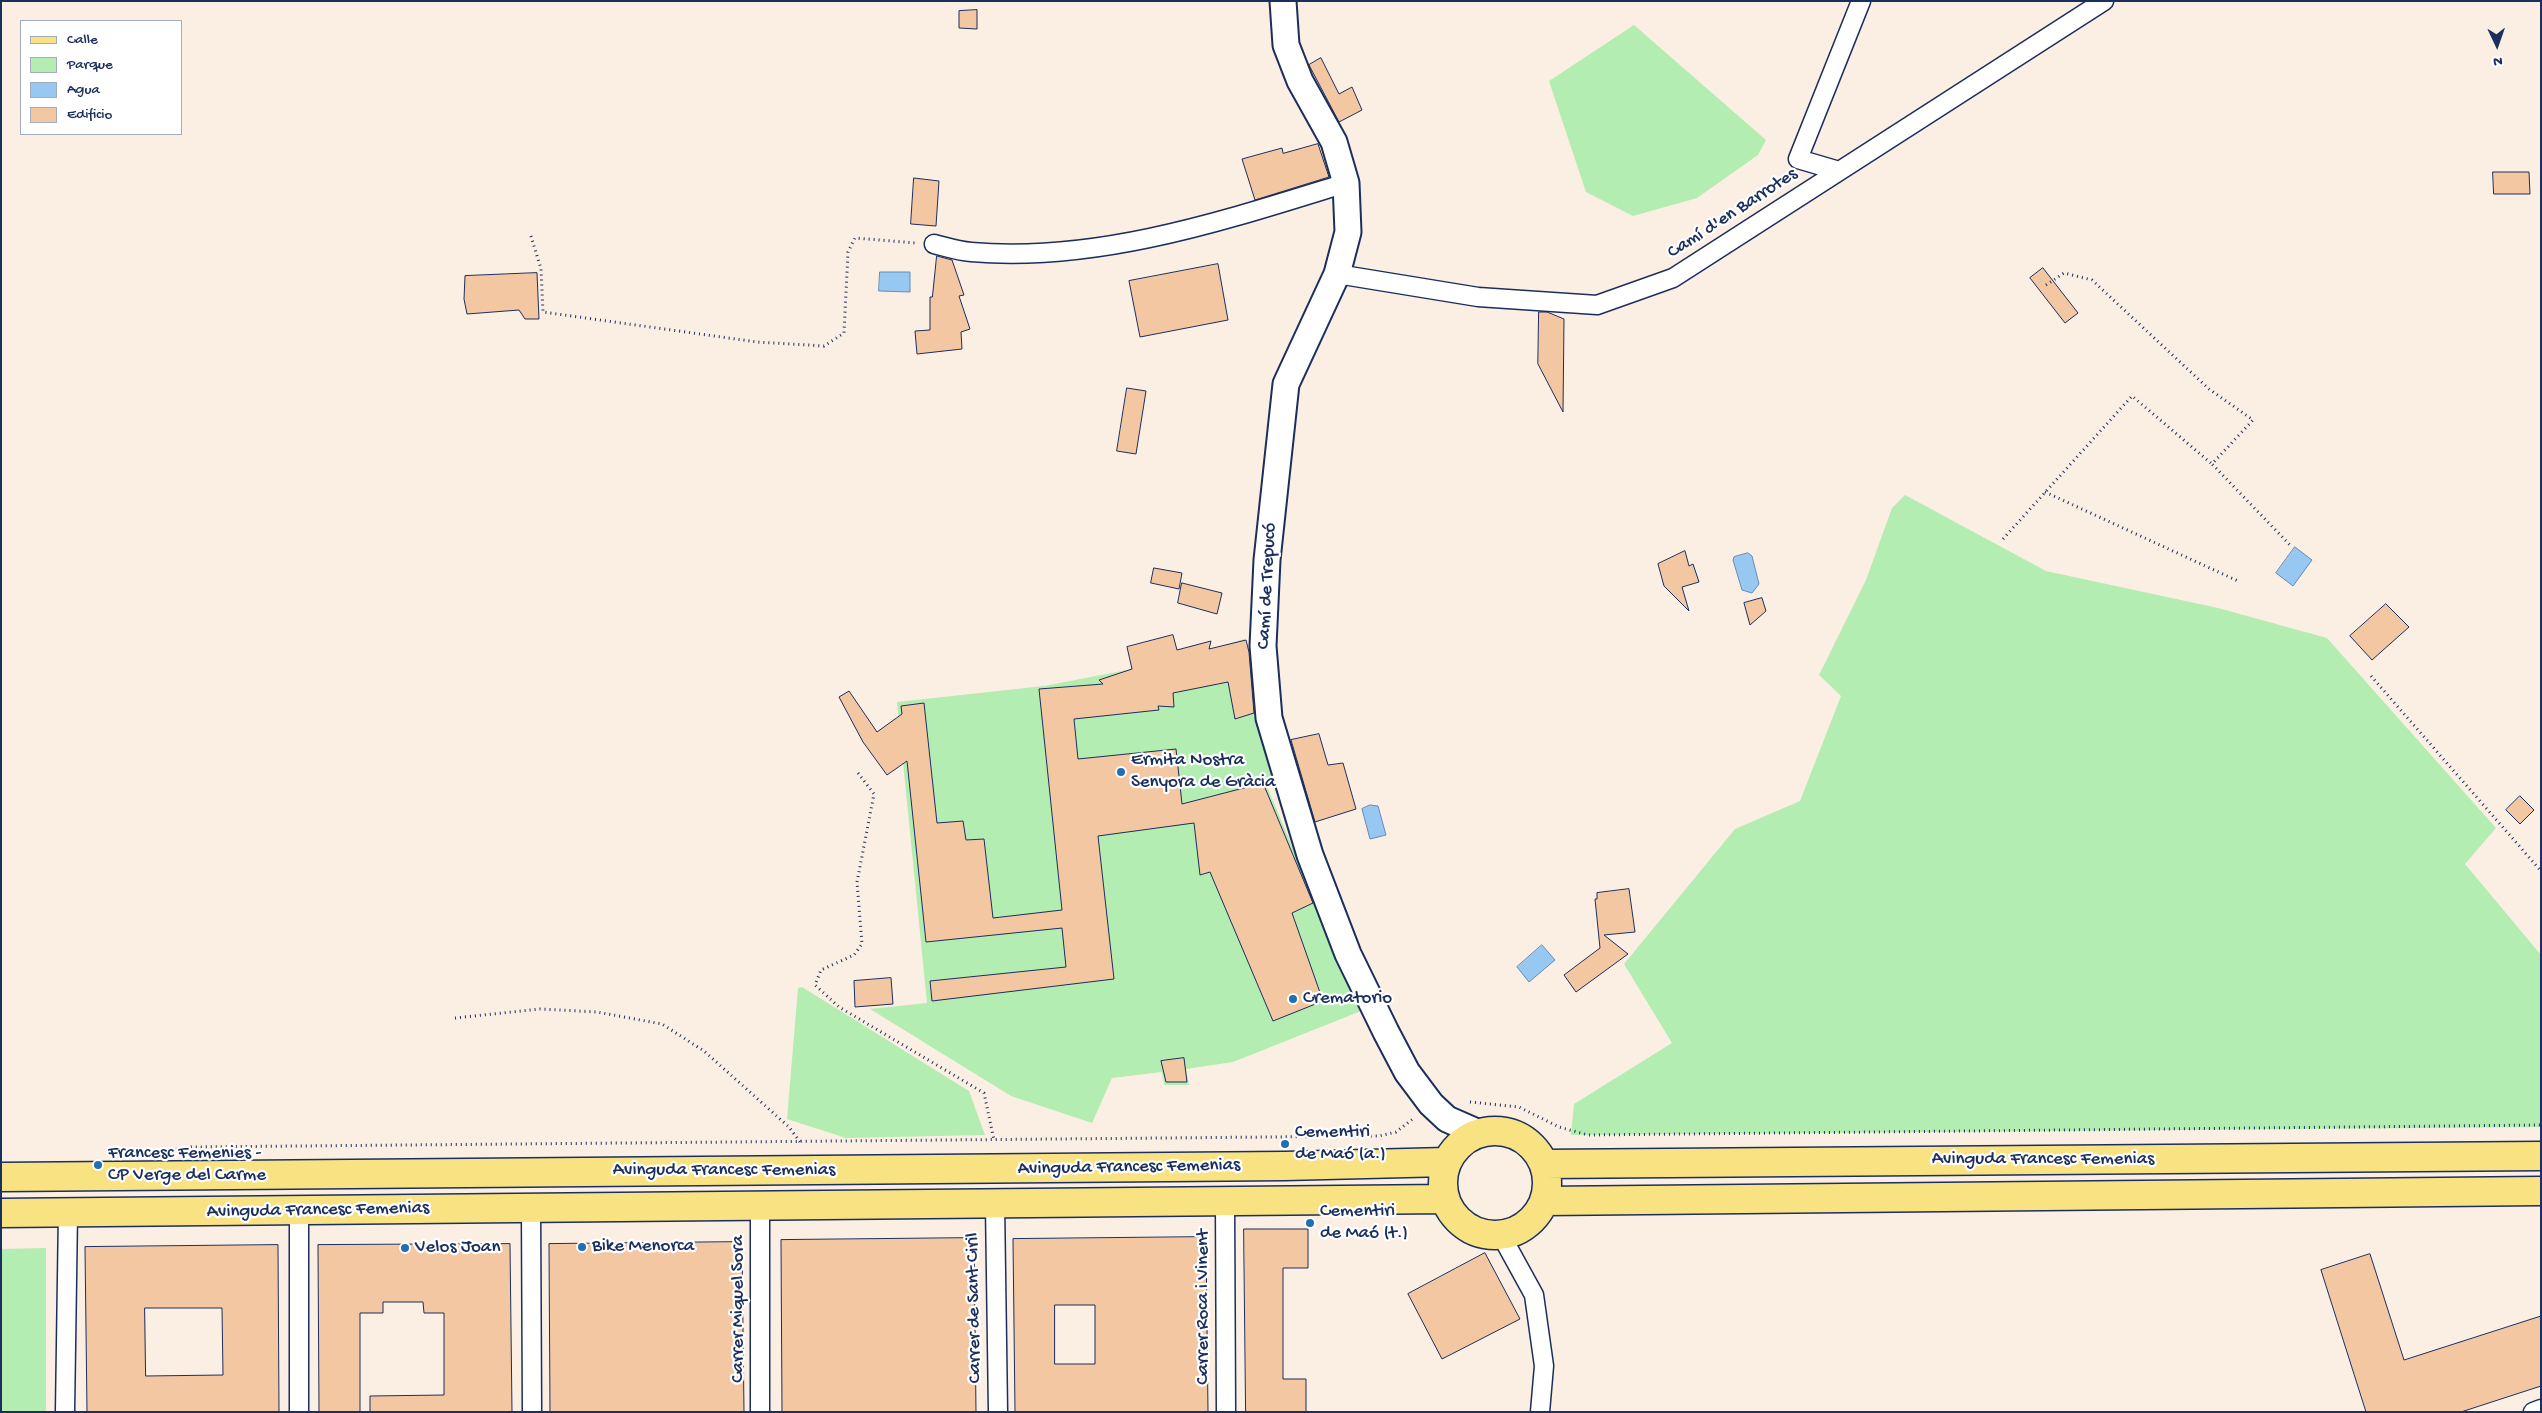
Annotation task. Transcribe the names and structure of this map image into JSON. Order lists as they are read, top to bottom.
{
  "streets": {
    "main road": ["Avinguda Francesc Femenias"],
    "street": [
      "Camí d'en Barrotes",
      "Camí de Trepucó",
      "Carrer Roca i Vinent",
      "Carrer de Sant Ciril",
      "Carrer Miquel Sora"
    ]
  },
  "crossings": [
    ["Camí d'en Barrotes", "Camí de Trepucó"],
    ["Camí de Trepucó", "Avinguda Francesc Femenias"],
    ["Avinguda Francesc Femenias", "Carrer Roca i Vinent"],
    ["Avinguda Francesc Femenias", "Carrer de Sant Ciril"],
    ["Avinguda Francesc Femenias", "Carrer Miquel Sora"]
  ],
  "places": [
    "Ermita Nostra Senyora de Gràcia",
    "Crematorio",
    "Cementiri de Maó (a.)",
    "Francesc Femenies - CP Verge del Carme",
    "Cementiri de Maó (t.)",
    "Bike Menorca",
    "Velos Joan"
  ],
  "legend": [
    "Calle",
    "Parque",
    "Agua",
    "Edificio"
  ],
  "north": "bottom"
}
